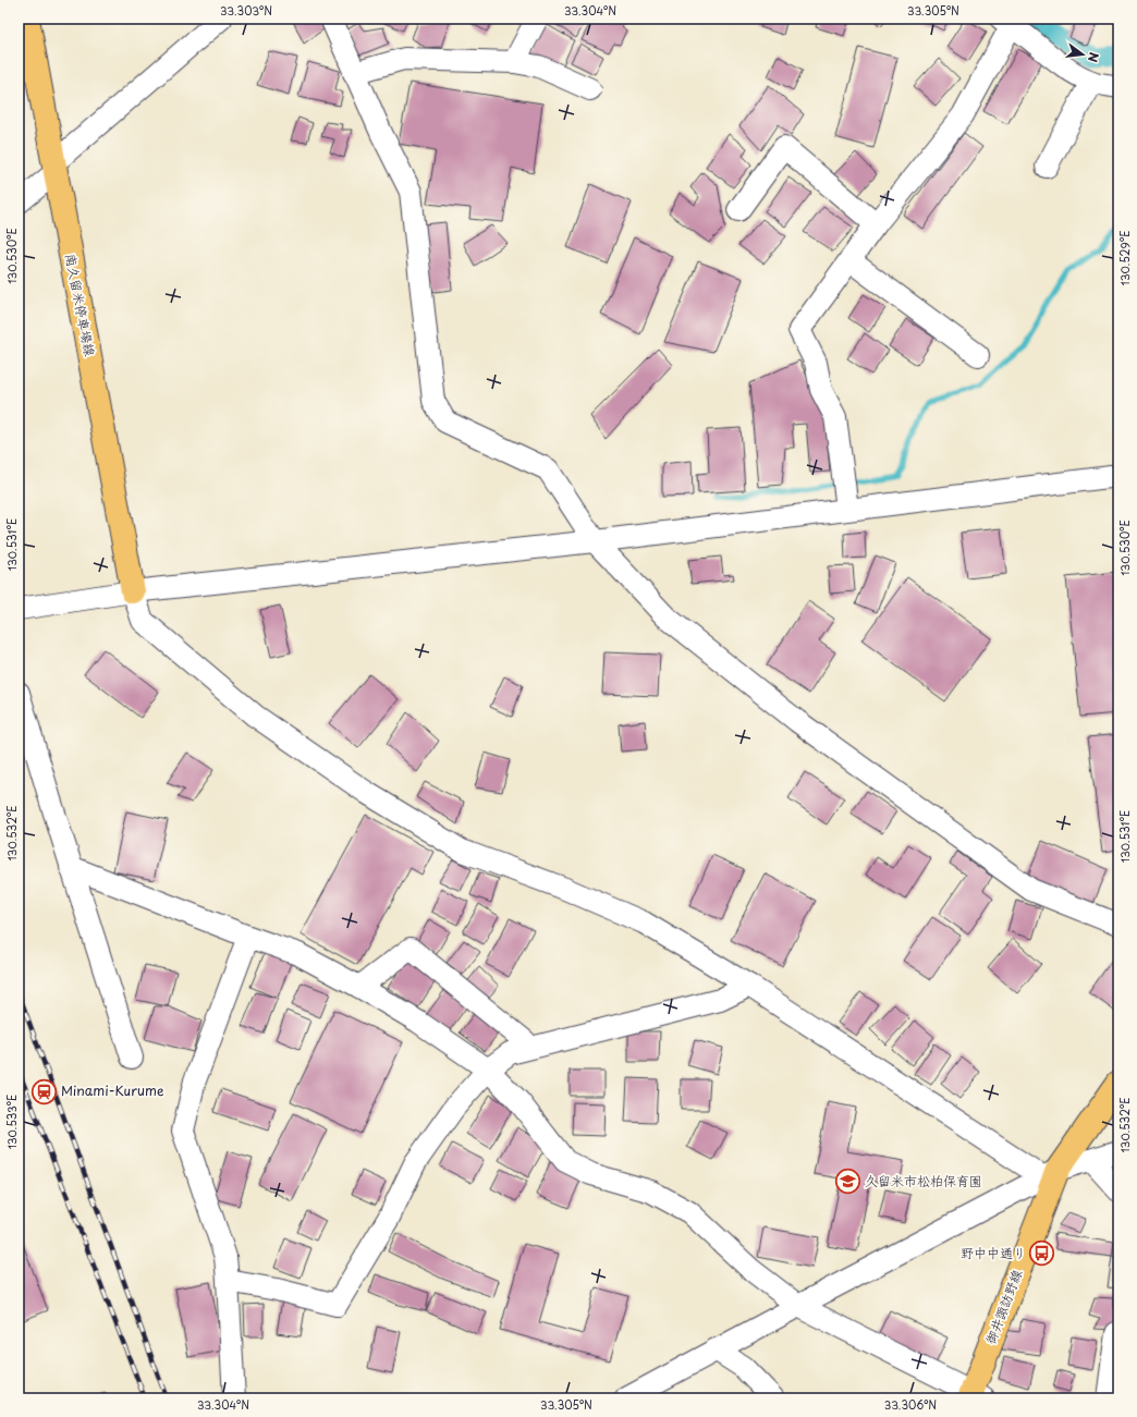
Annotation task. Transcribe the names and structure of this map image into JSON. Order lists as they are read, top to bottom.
{
  "streets": {
    "main road": ["南久留米停車場線", "御井諏訪野線"]
  },
  "places": {
    "station": ["Minami-Kurume"],
    "school or university": ["久留米市松柏保育園"],
    "bus stop": ["野中中通り"]
  },
  "north": "right",
  "coordinates": [
    "33.303°N",
    "33.304°N",
    "33.305°N",
    "130.530°E",
    "130.529°E",
    "130.531°E",
    "130.532°E",
    "130.533°E",
    "33.306°N"
  ]
}
